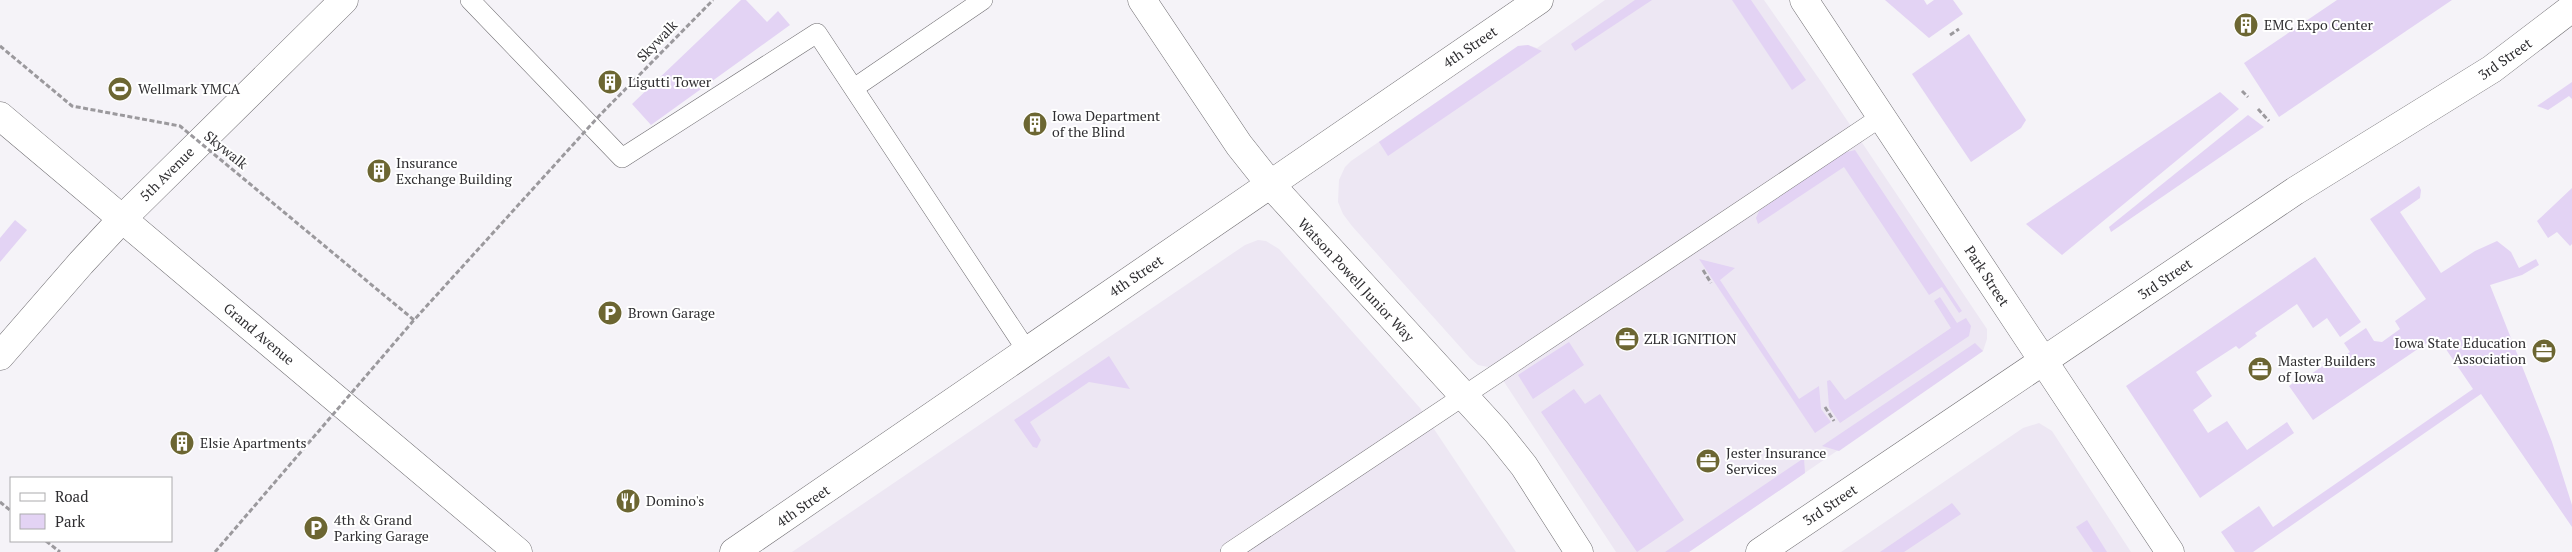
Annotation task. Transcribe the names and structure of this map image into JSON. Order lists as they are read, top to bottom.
{
  "streets": {
    "main road": [
      "4th Street",
      "3rd Street",
      "5th Avenue",
      "Park Street",
      "Watson Powell Junior Way",
      "Grand Avenue"
    ],
    "path": ["Skywalk"]
  },
  "crossings": [
    ["4th Street", "Watson Powell Junior Way"],
    ["3rd Street", "Park Street"],
    ["5th Avenue", "Grand Avenue"]
  ],
  "places": {
    "building": [
      "EMC Expo Center",
      "Ligutti Tower",
      "Iowa Department of the Blind",
      "Insurance Exchange Building",
      "Elsie Apartments"
    ],
    "sports": ["Wellmark YMCA"],
    "parking": ["Brown Garage", "4th & Grand Parking Garage"],
    "office": [
      "ZLR IGNITION",
      "Iowa State Education Association",
      "Master Builders of Iowa",
      "Jester Insurance Services"
    ],
    "restaurant": ["Domino's"]
  },
  "legend": ["Road", "Park"]
}
